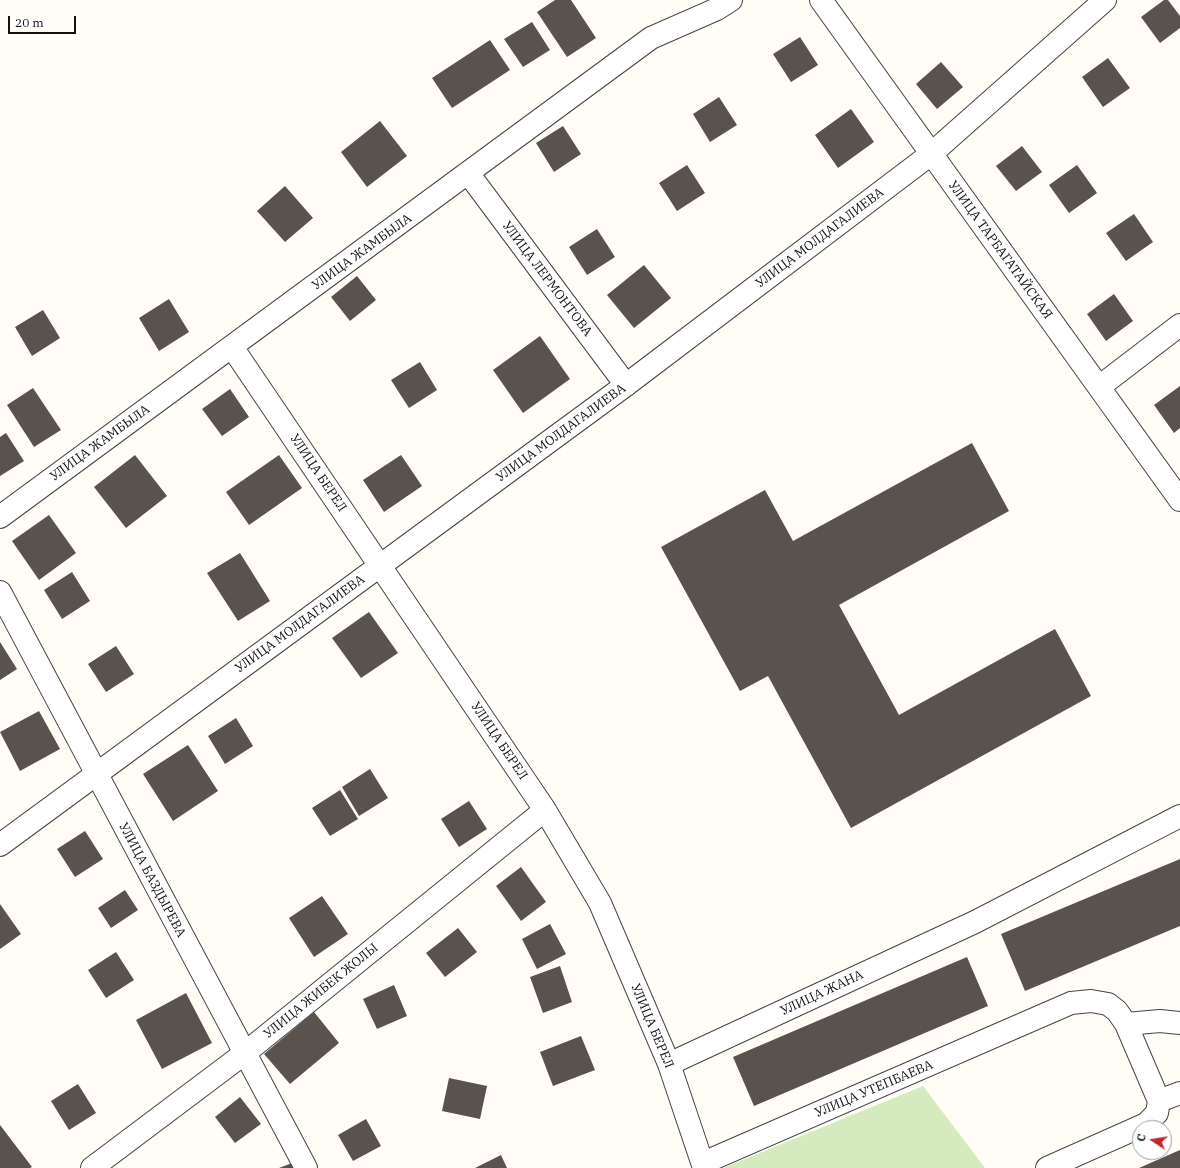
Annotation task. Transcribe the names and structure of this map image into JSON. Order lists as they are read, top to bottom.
{
  "streets": {
    "street": [
      "УЛИЦА МОЛДАГАЛИЕВА",
      "УЛИЦА ТАРБАГАТАЙСКАЯ",
      "УЛИЦА ЖАМБЫЛА",
      "УЛИЦА ЛЕРМОНТОВА",
      "УЛИЦА БЕРЕЛ",
      "УЛИЦА БАЗДЫРЕВА",
      "УЛИЦА ЖИБЕК ЖОЛЫ",
      "УЛИЦА ЖАНА",
      "УЛИЦА УТЕПБАЕВА"
    ]
  },
  "crossings": [
    ["УЛИЦА МОЛДАГАЛИЕВА", "УЛИЦА ТАРБАГАТАЙСКАЯ"],
    ["УЛИЦА МОЛДАГАЛИЕВА", "УЛИЦА ЛЕРМОНТОВА"],
    ["УЛИЦА МОЛДАГАЛИЕВА", "УЛИЦА БЕРЕЛ"],
    ["УЛИЦА МОЛДАГАЛИЕВА", "УЛИЦА БАЗДЫРЕВА"],
    ["УЛИЦА ЖАМБЫЛА", "УЛИЦА ЛЕРМОНТОВА"],
    ["УЛИЦА ЖАМБЫЛА", "УЛИЦА БЕРЕЛ"],
    ["УЛИЦА БЕРЕЛ", "УЛИЦА ЖИБЕК ЖОЛЫ"],
    ["УЛИЦА БЕРЕЛ", "УЛИЦА ЖАНА"],
    ["УЛИЦА БЕРЕЛ", "УЛИЦА УТЕПБАЕВА"],
    ["УЛИЦА БАЗДЫРЕВА", "УЛИЦА ЖИБЕК ЖОЛЫ"]
  ],
  "scale_bar": "20 m",
  "north": "left"
}
